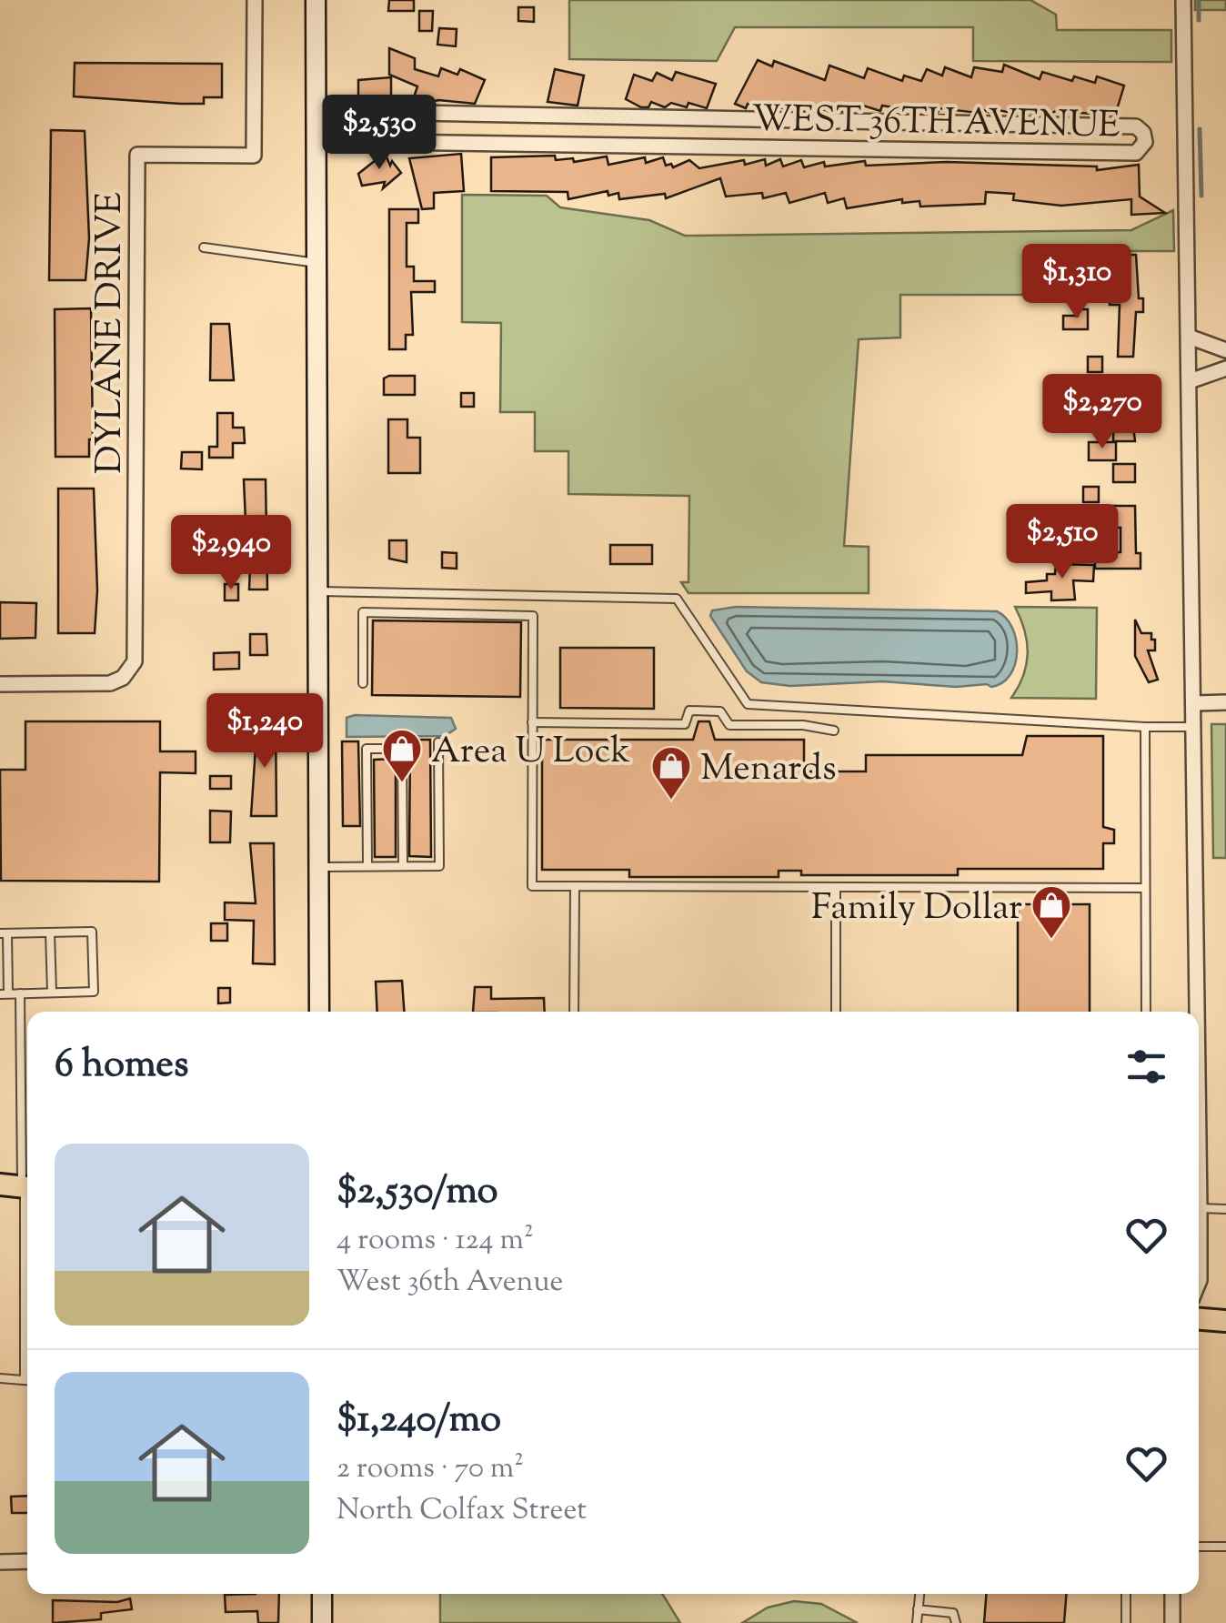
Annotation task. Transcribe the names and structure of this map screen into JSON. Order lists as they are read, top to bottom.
{
  "streets": {
    "street": ["WEST 36TH AVENUE", "DYLANE DRIVE"]
  },
  "places": {
    "shop": ["Area U Lock", "Menards", "Family Dollar"]
  },
  "page": {
    "price": [
      "$2,530",
      "$1,310",
      "$2,270",
      "$2,510",
      "$2,940",
      "$1,240"
    ],
    "heading": "6 homes",
    "list": [
      {
        "name": "$2,530/mo",
        "note": "4 rooms · 124 m² · West 36th Avenue"
      },
      {
        "name": "$1,240/mo",
        "note": "2 rooms · 70 m² · North Colfax Street"
      }
    ]
  }
}
